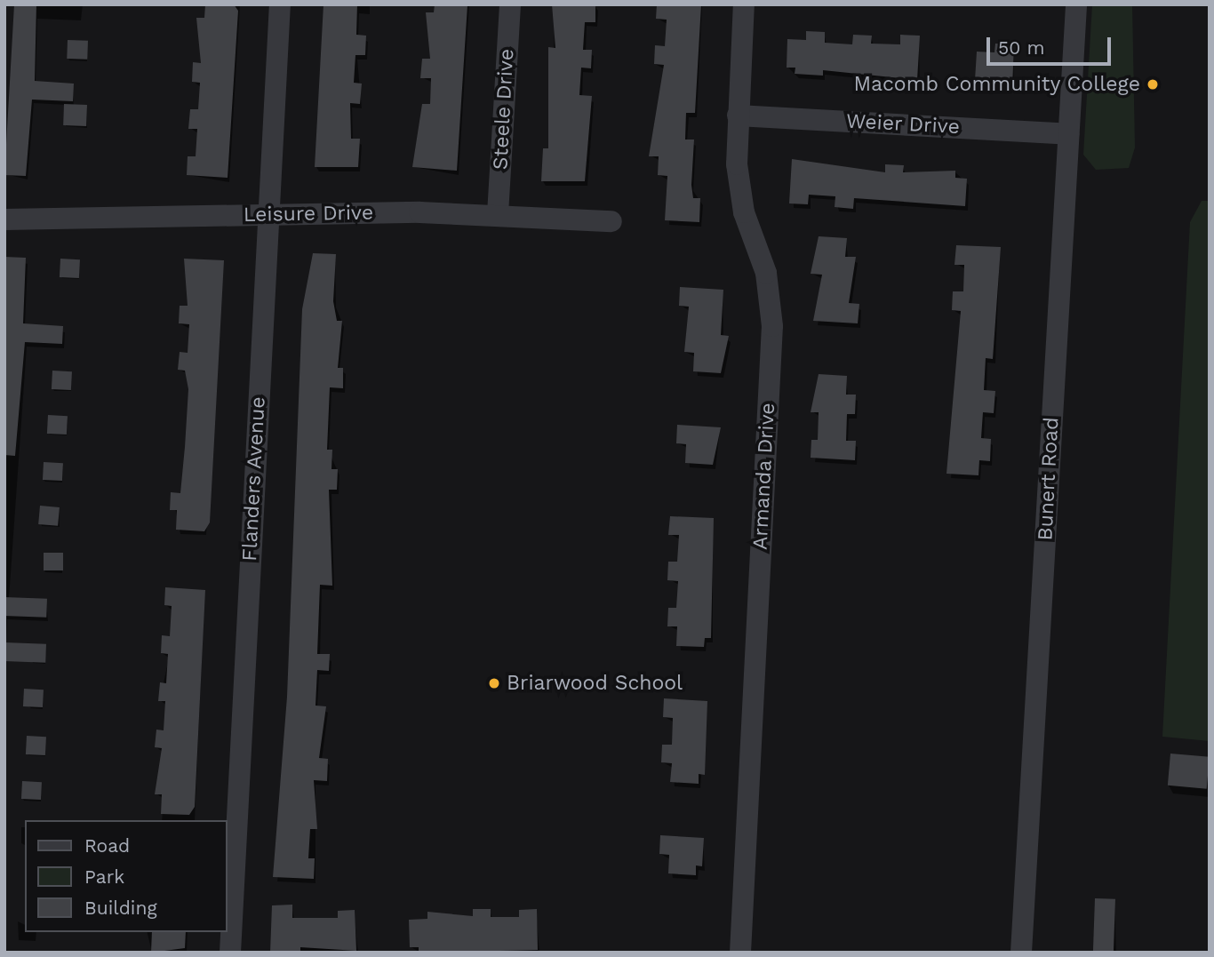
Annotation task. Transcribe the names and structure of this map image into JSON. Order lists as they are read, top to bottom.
{
  "streets": {
    "street": [
      "Steele Drive",
      "Weier Drive",
      "Leisure Drive",
      "Armanda Drive",
      "Flanders Avenue",
      "Bunert Road"
    ]
  },
  "crossings": [
    ["Steele Drive", "Leisure Drive"],
    ["Weier Drive", "Armanda Drive"],
    ["Weier Drive", "Bunert Road"],
    ["Leisure Drive", "Flanders Avenue"]
  ],
  "places": ["Macomb Community College", "Briarwood School"],
  "legend": ["Road", "Park", "Building"],
  "scale_bar": "50 m"
}
